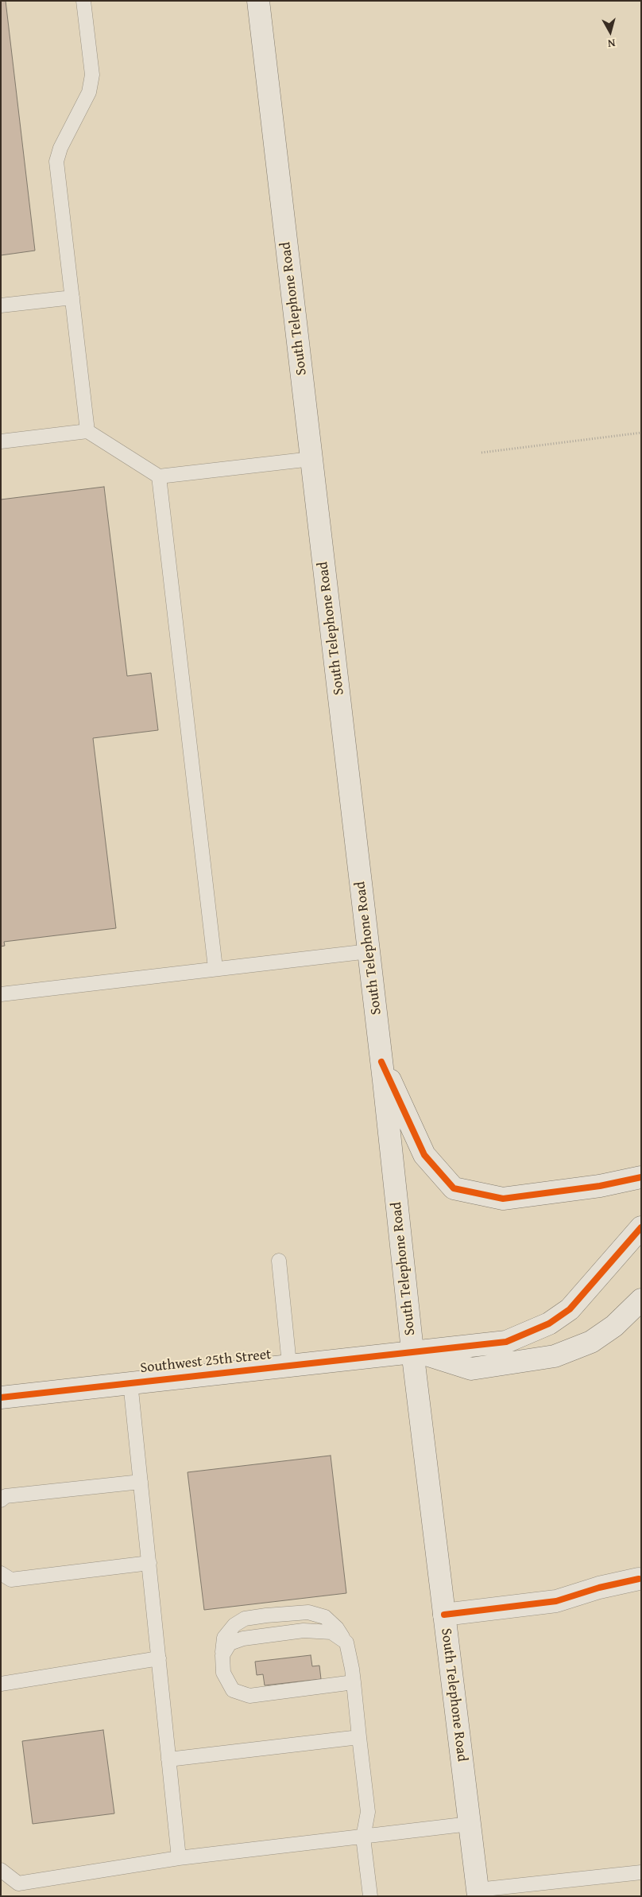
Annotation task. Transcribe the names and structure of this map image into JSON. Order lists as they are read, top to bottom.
{
  "streets": {
    "main road": ["South Telephone Road", "Southwest 25th Street"]
  },
  "crossings": [
    ["South Telephone Road", "Southwest 25th Street"]
  ],
  "north": "bottom"
}
